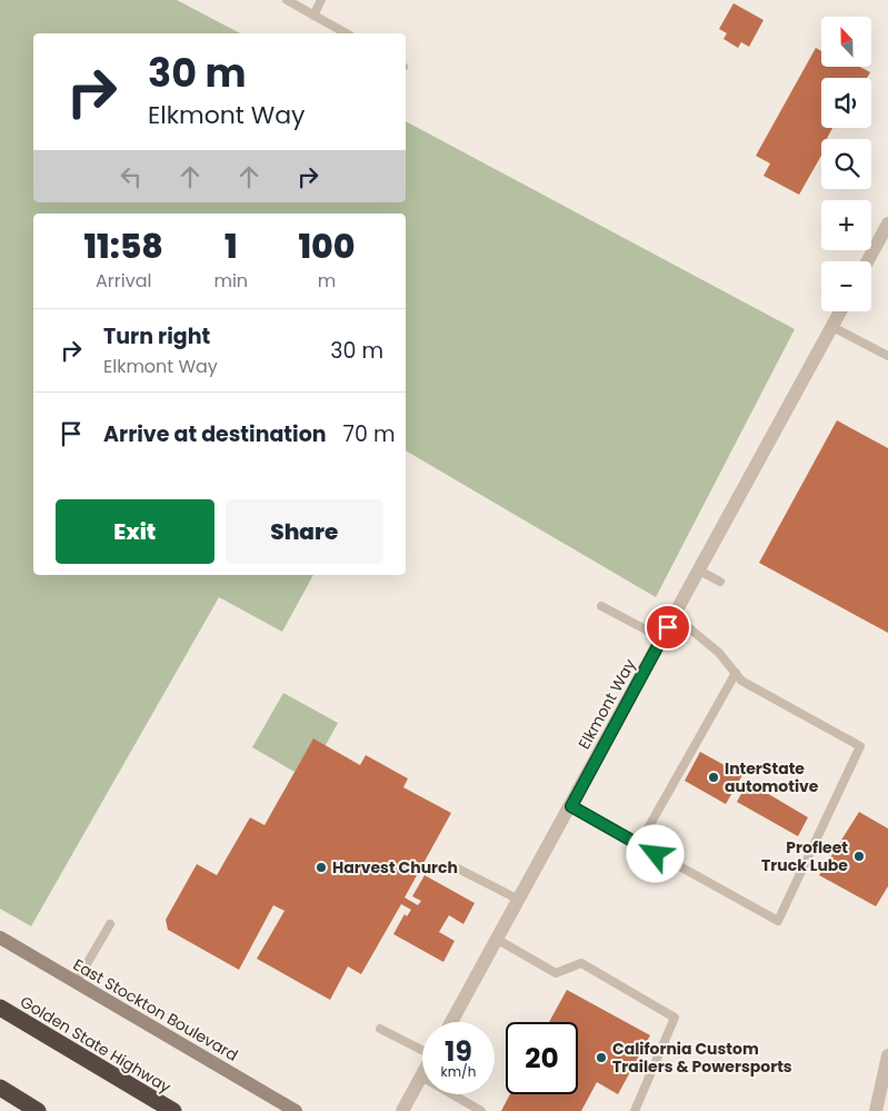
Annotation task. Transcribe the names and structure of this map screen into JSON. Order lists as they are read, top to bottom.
{
  "streets": {
    "highway": ["Golden State Highway"],
    "main road": ["East Stockton Boulevard"],
    "street": ["Elkmont Way"]
  },
  "places": [
    "InterState automotive",
    "Profleet Truck Lube",
    "Harvest Church",
    "California Custom Trailers & Powersports"
  ],
  "north": "top",
  "page": {
    "map_buttons": ["+", "−"],
    "turn": ["30 m", "Elkmont Way"],
    "eta": [
      "11:58",
      "Arrival",
      "1",
      "min",
      "100",
      "m"
    ],
    "list": [
      {
        "name": "Turn right",
        "note": "Elkmont Way",
        "value": "30 m"
      },
      {
        "name": "Arrive at destination",
        "value": "70 m"
      }
    ],
    "buttons": ["Exit", "Share"],
    "speed": "19 km/h",
    "limit": "20"
  }
}
